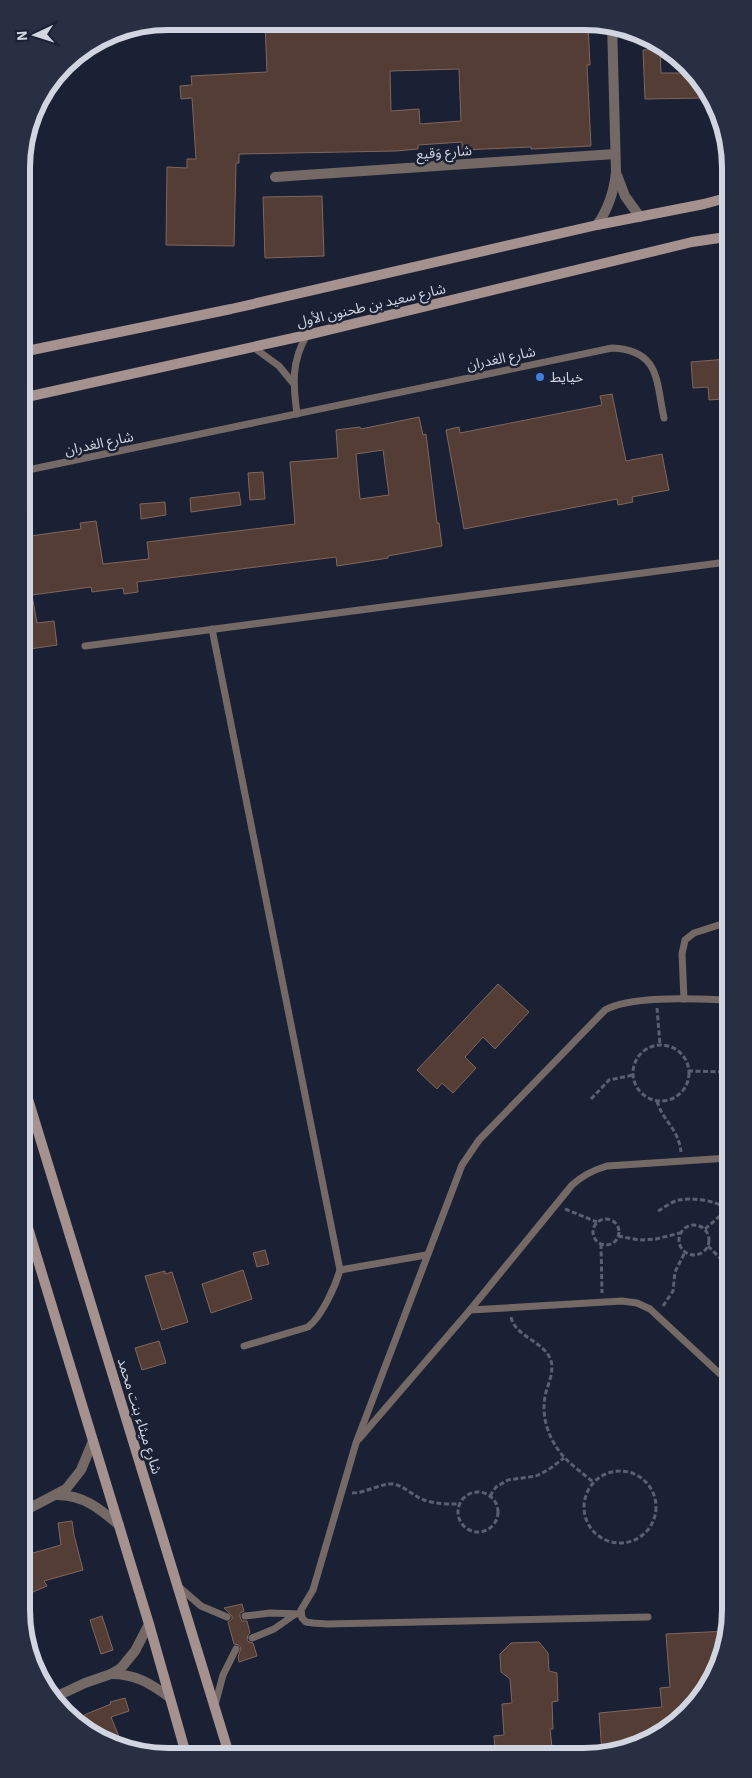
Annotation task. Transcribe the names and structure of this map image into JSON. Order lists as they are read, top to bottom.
{
  "streets": {
    "main road": ["شارع سعيد بن طحنون الأول", "شارع ميثاء بنت محمد"],
    "street": ["شارع وَقيع"],
    "lane": ["شارع الغدران"]
  },
  "places": ["خيايط"],
  "north": "left"
}
